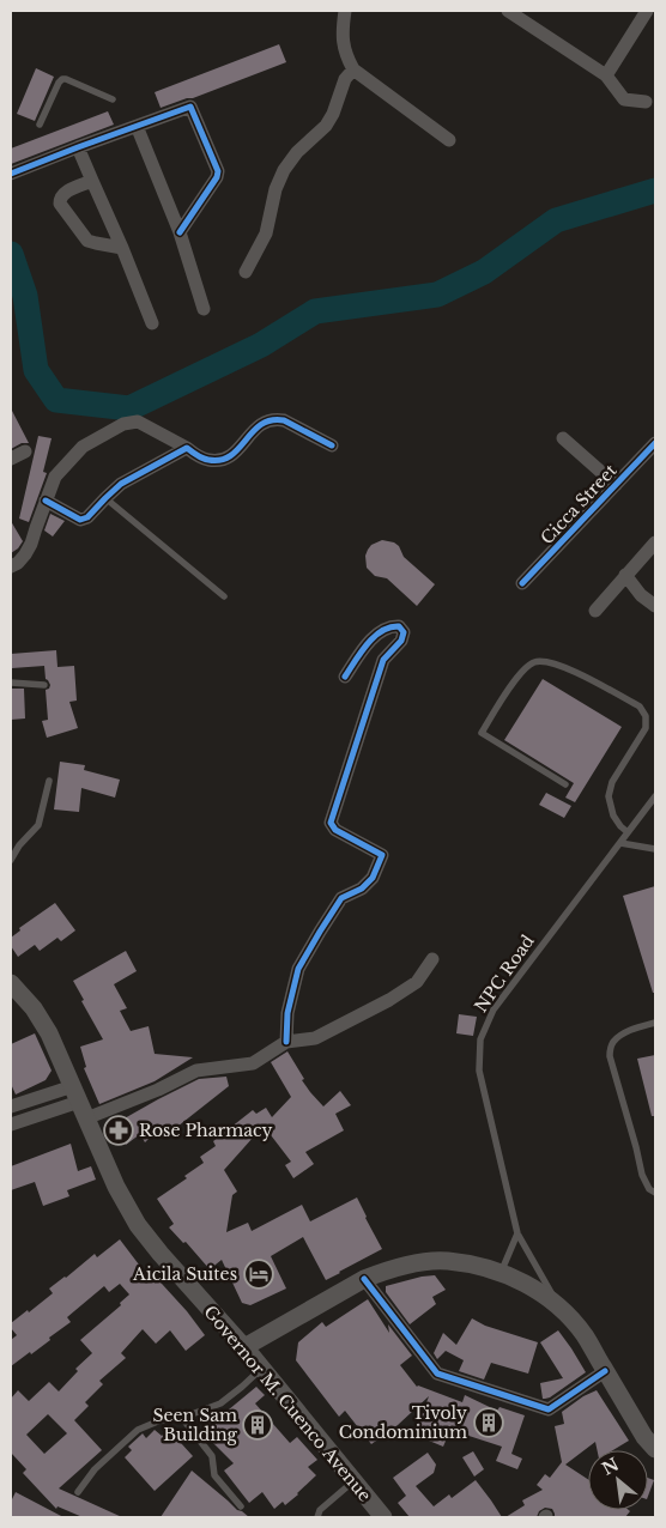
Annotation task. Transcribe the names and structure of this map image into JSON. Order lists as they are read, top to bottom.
{
  "streets": {
    "main road": ["Governor M. Cuenco Avenue"],
    "street": ["Cicca Street"],
    "lane": ["NPC Road"]
  },
  "places": {
    "pharmacy": ["Rose Pharmacy"],
    "hotel": ["Aicila Suites"],
    "building": ["Tivoly Condominium", "Seen Sam Building"]
  },
  "north": "top left"
}
